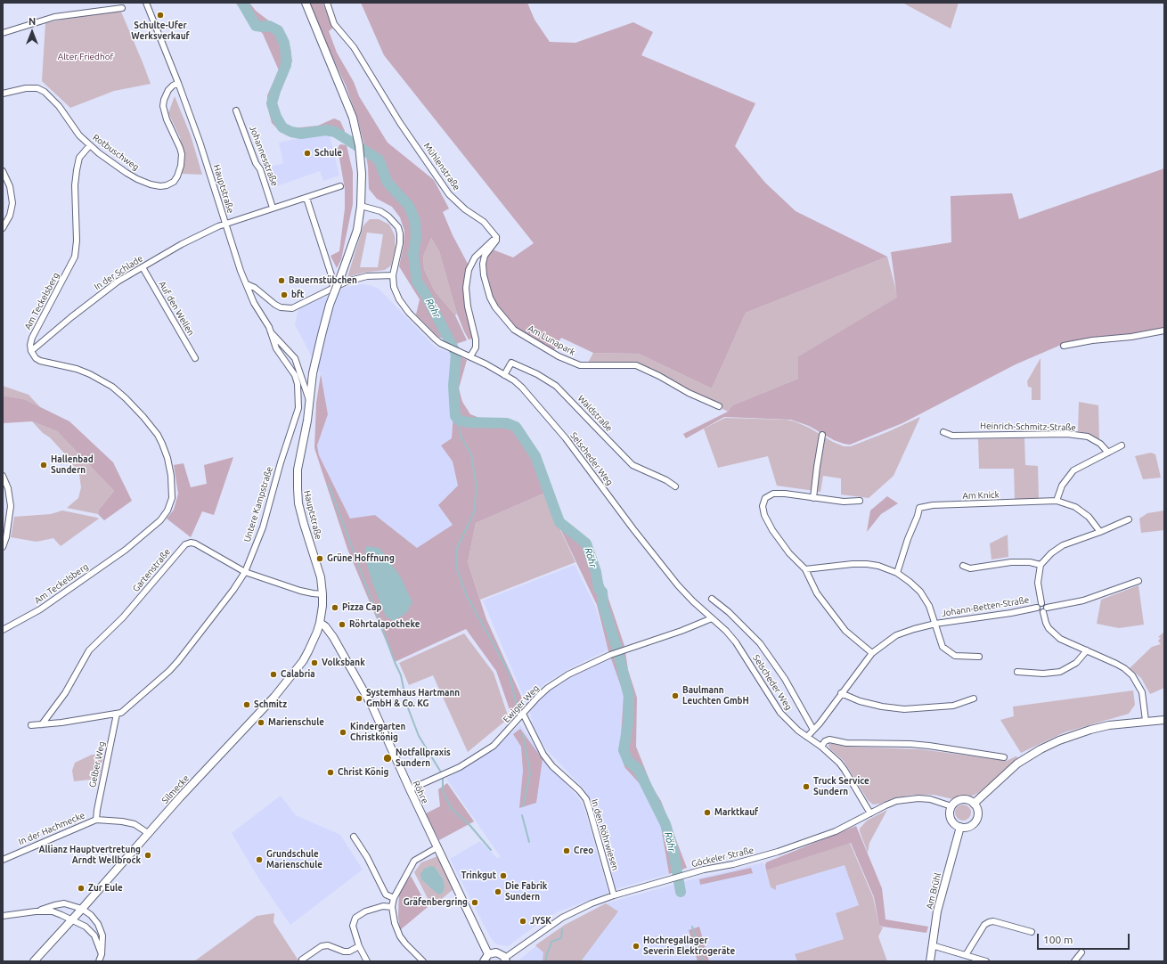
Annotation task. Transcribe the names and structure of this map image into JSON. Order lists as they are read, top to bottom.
{
  "streets": {
    "main road": [
      "Hauptstraße",
      "Silmecke",
      "Röhre",
      "Am Brühl"
    ],
    "street": [
      "Rotbuschweg",
      "Johannesstraße",
      "Mühlenstraße",
      "In der Schlade",
      "Am Teckelsberg",
      "Auf den Wellen",
      "Am Lunapark",
      "Waldstraße",
      "Heinrich-Schmitz-Straße",
      "Selscheder Weg",
      "Am Knick",
      "Untere Kampstraße",
      "Gartenstraße",
      "Johann-Betten-Straße",
      "Ewiger Weg",
      "Gelber Weg",
      "In der Hachmecke",
      "In den Röhrwiesen",
      "Göckeler Straße"
    ]
  },
  "crossings": [
    ["Rotbuschweg", "Hauptstraße"],
    ["Rotbuschweg", "Am Teckelsberg"],
    ["Mühlenstraße", "Am Lunapark"],
    ["Hauptstraße", "In der Schlade"],
    ["Hauptstraße", "Selscheder Weg"],
    ["Hauptstraße", "Untere Kampstraße"],
    ["Hauptstraße", "Gartenstraße"],
    ["Hauptstraße", "Silmecke"],
    ["Hauptstraße", "Röhre"],
    ["In der Schlade", "Am Teckelsberg"],
    ["In der Schlade", "Auf den Wellen"],
    ["Waldstraße", "Selscheder Weg"],
    ["Selscheder Weg", "Ewiger Weg"],
    ["Selscheder Weg", "Göckeler Straße"],
    ["Untere Kampstraße", "Gartenstraße"],
    ["Untere Kampstraße", "Gelber Weg"],
    ["Ewiger Weg", "Röhre"],
    ["Ewiger Weg", "In den Röhrwiesen"],
    ["Gelber Weg", "In der Hachmecke"],
    ["Silmecke", "Röhre"],
    ["Silmecke", "In der Hachmecke"],
    ["In den Röhrwiesen", "Göckeler Straße"],
    ["Göckeler Straße", "Am Brühl"]
  ],
  "water": ["Röhr"],
  "parks": ["Alter Friedhof"],
  "places": [
    "Schulte-Ufer Werksverkauf",
    "Schule",
    "Bauernstübchen",
    "bft",
    "Hallenbad Sundern",
    "Grüne Hoffnung",
    "Pizza Cap",
    "Röhrtalapotheke",
    "Volksbank",
    "Calabria",
    "Baulmann Leuchten GmbH",
    "Systemhaus Hartmann GmbH & Co. KG",
    "Schmitz",
    "Marienschule",
    "Kindergarten Christkönig",
    "Notfallpraxis Sundern",
    "Christ König",
    "Truck Service Sundern",
    "Marktkauf",
    "Creo",
    "Allianz Hauptvertretung Arndt Wellbrock",
    "Grundschule Marienschule",
    "Trinkgut",
    "Zur Eule",
    "Die Fabrik Sundern",
    "Gräfenbergring",
    "JYSK",
    "Hochregallager Severin Elektrogeräte"
  ],
  "scale_bar": "100 m",
  "north": "top"
}
